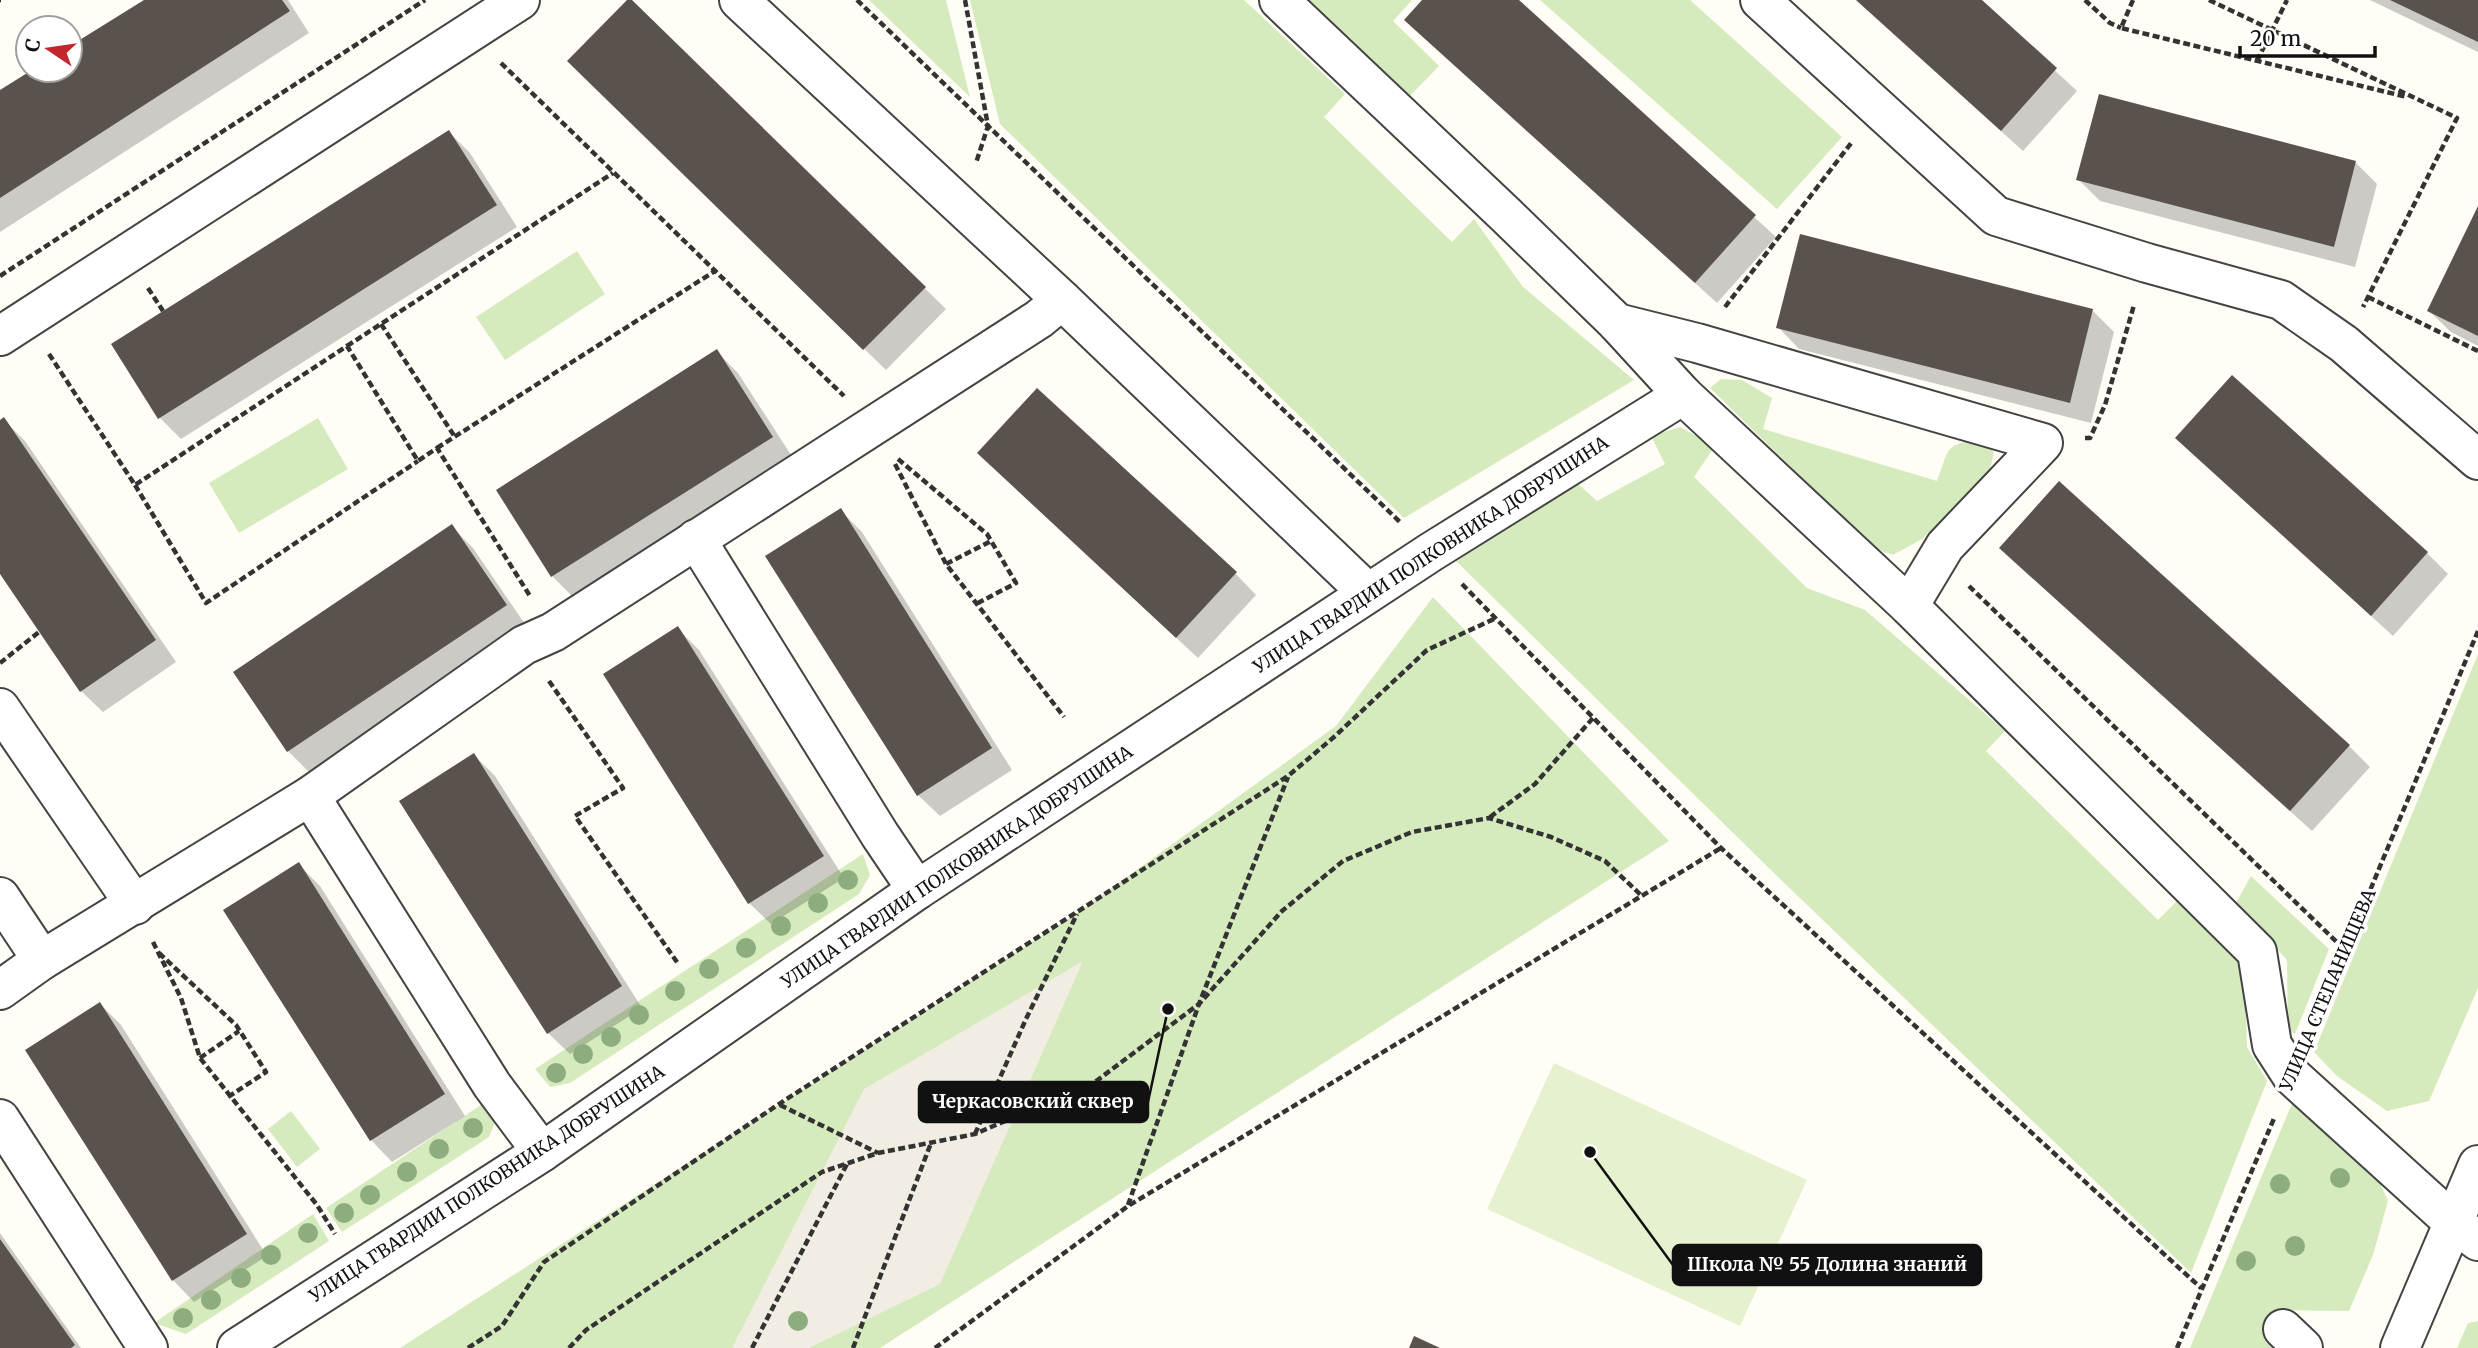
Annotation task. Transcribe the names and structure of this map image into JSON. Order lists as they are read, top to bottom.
{
  "streets": {
    "street": ["УЛИЦА ГВАРДИИ ПОЛКОВНИКА ДОБРУШИНА"],
    "path": ["УЛИЦА СТЕПАНИЩЕВА"]
  },
  "places": ["Черкасовский сквер", "Школа № 55 Долина знаний"],
  "scale_bar": "20 m",
  "north": "left"
}
